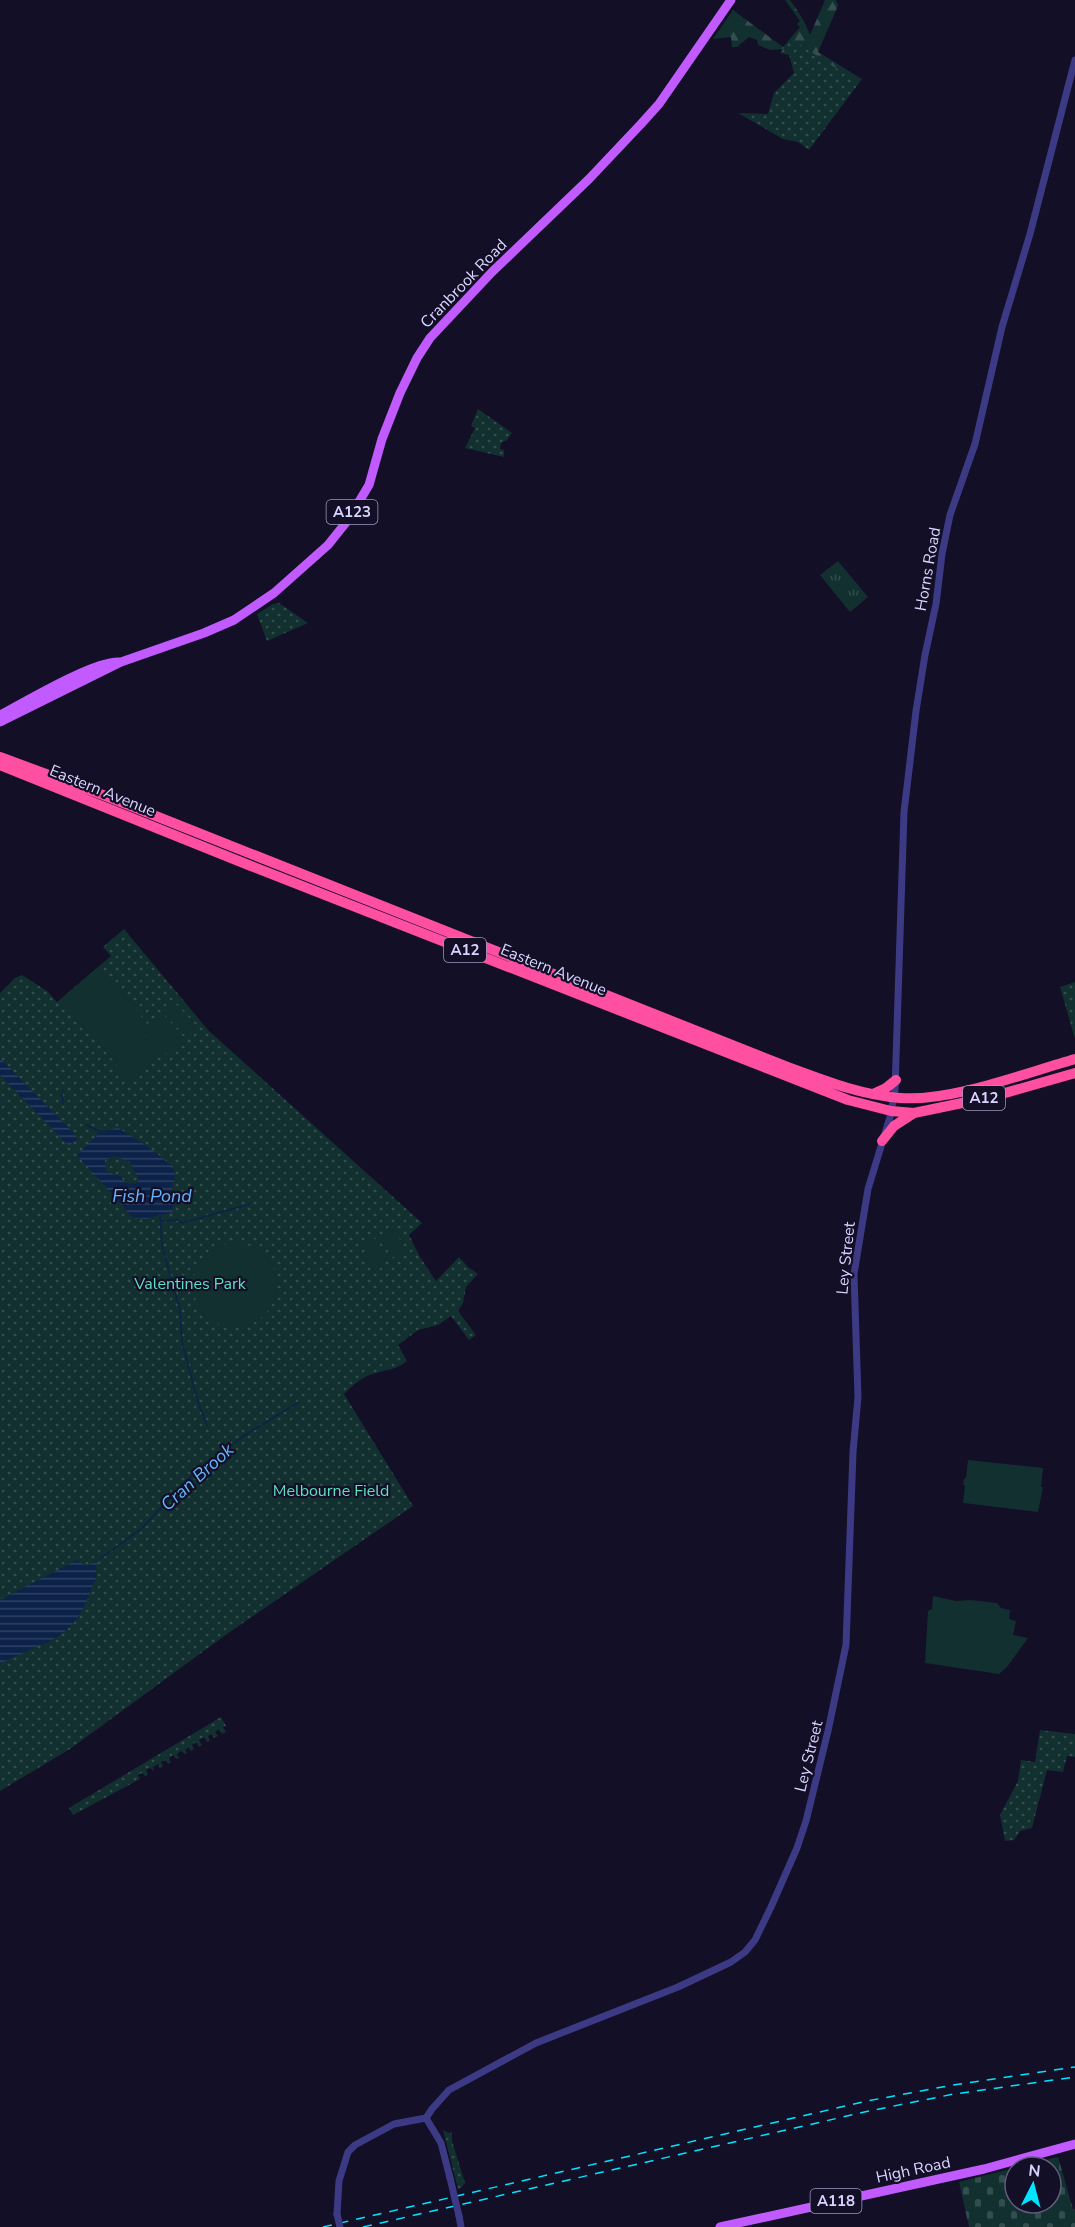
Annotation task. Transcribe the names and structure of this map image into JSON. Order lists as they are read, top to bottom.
{
  "streets": {
    "highway": ["Eastern Avenue", "A12"],
    "main road": [
      "Cranbrook Road",
      "A123",
      "High Road",
      "A118"
    ],
    "street": ["Horns Road", "Ley Street"]
  },
  "crossings": [
    ["Horns Road", "Eastern Avenue"],
    ["Horns Road", "Ley Street"],
    ["Eastern Avenue", "Ley Street"]
  ],
  "water": ["Fish Pond", "Cran Brook"],
  "parks": ["Valentines Park", "Melbourne Field"],
  "north": "top"
}
